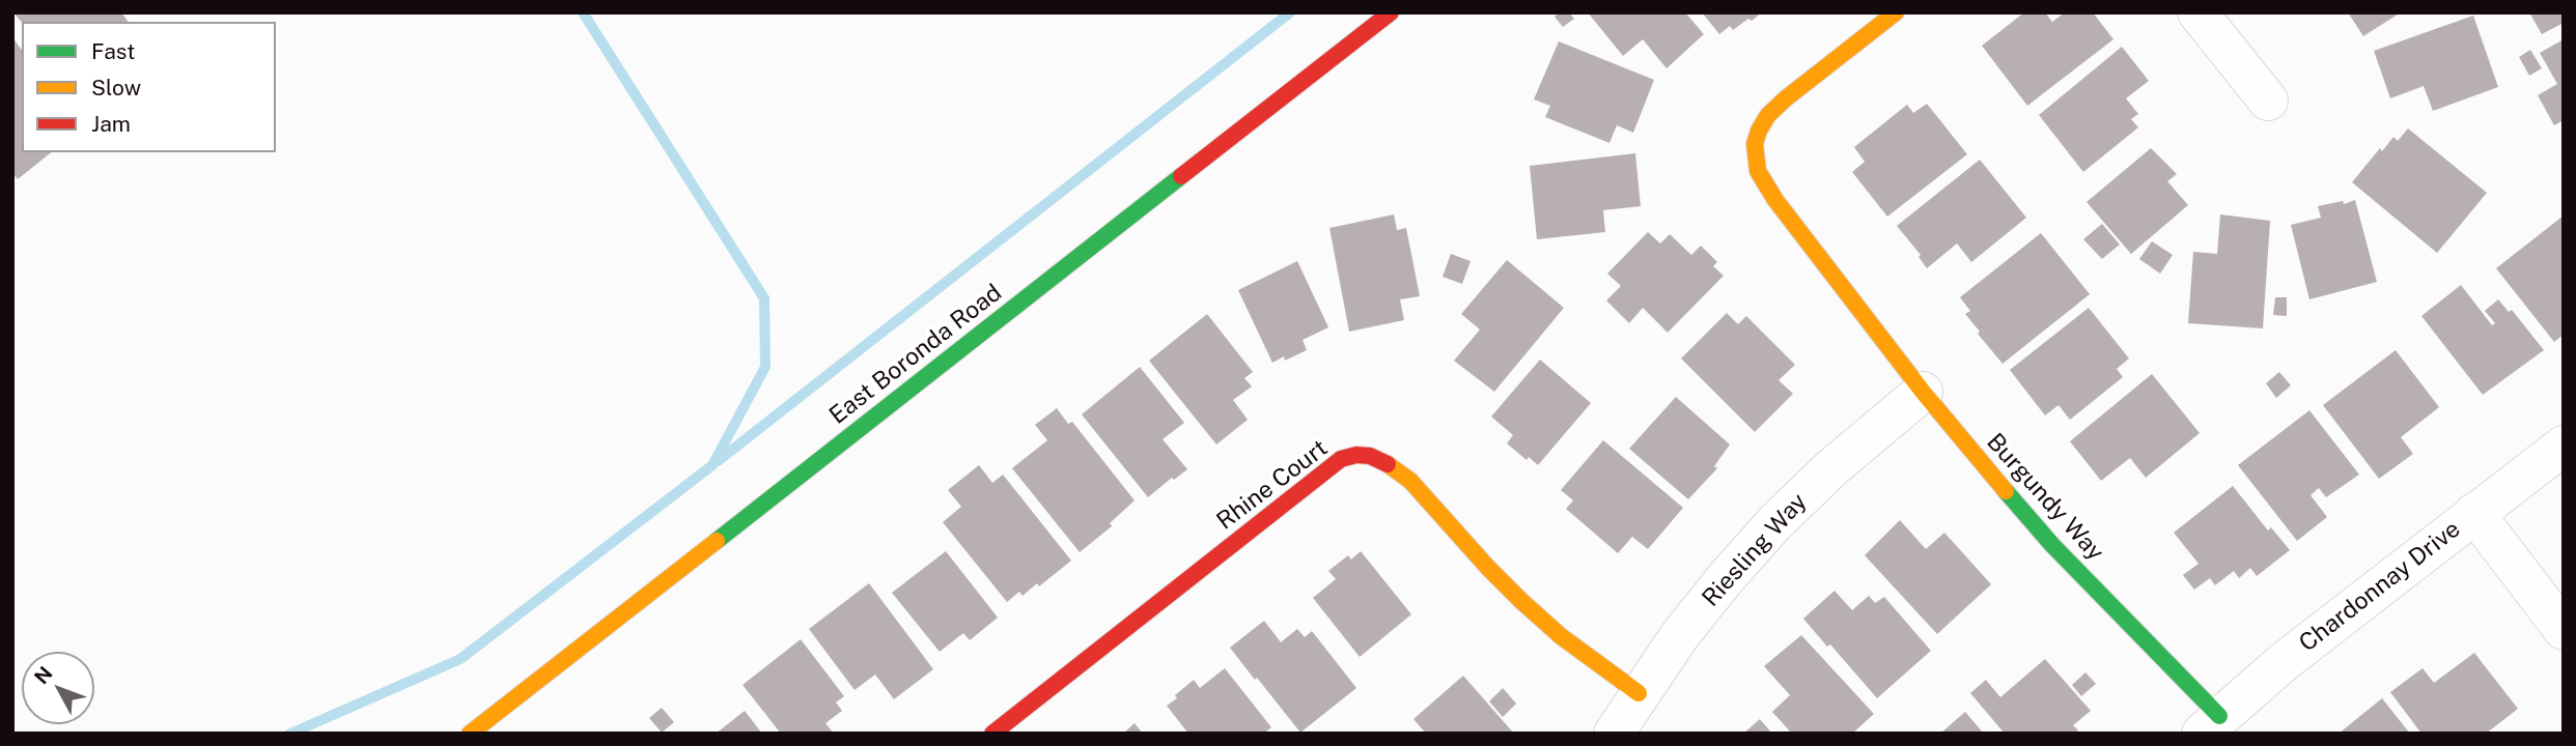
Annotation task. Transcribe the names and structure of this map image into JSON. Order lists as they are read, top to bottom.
{
  "streets": {
    "street": [
      "East Boronda Road",
      "Rhine Court",
      "Burgundy Way",
      "Riesling Way",
      "Chardonnay Drive"
    ]
  },
  "crossings": [
    ["Rhine Court", "Riesling Way"],
    ["Burgundy Way", "Riesling Way"],
    ["Burgundy Way", "Chardonnay Drive"]
  ],
  "legend": ["Fast", "Slow", "Jam"],
  "north": "top left"
}
